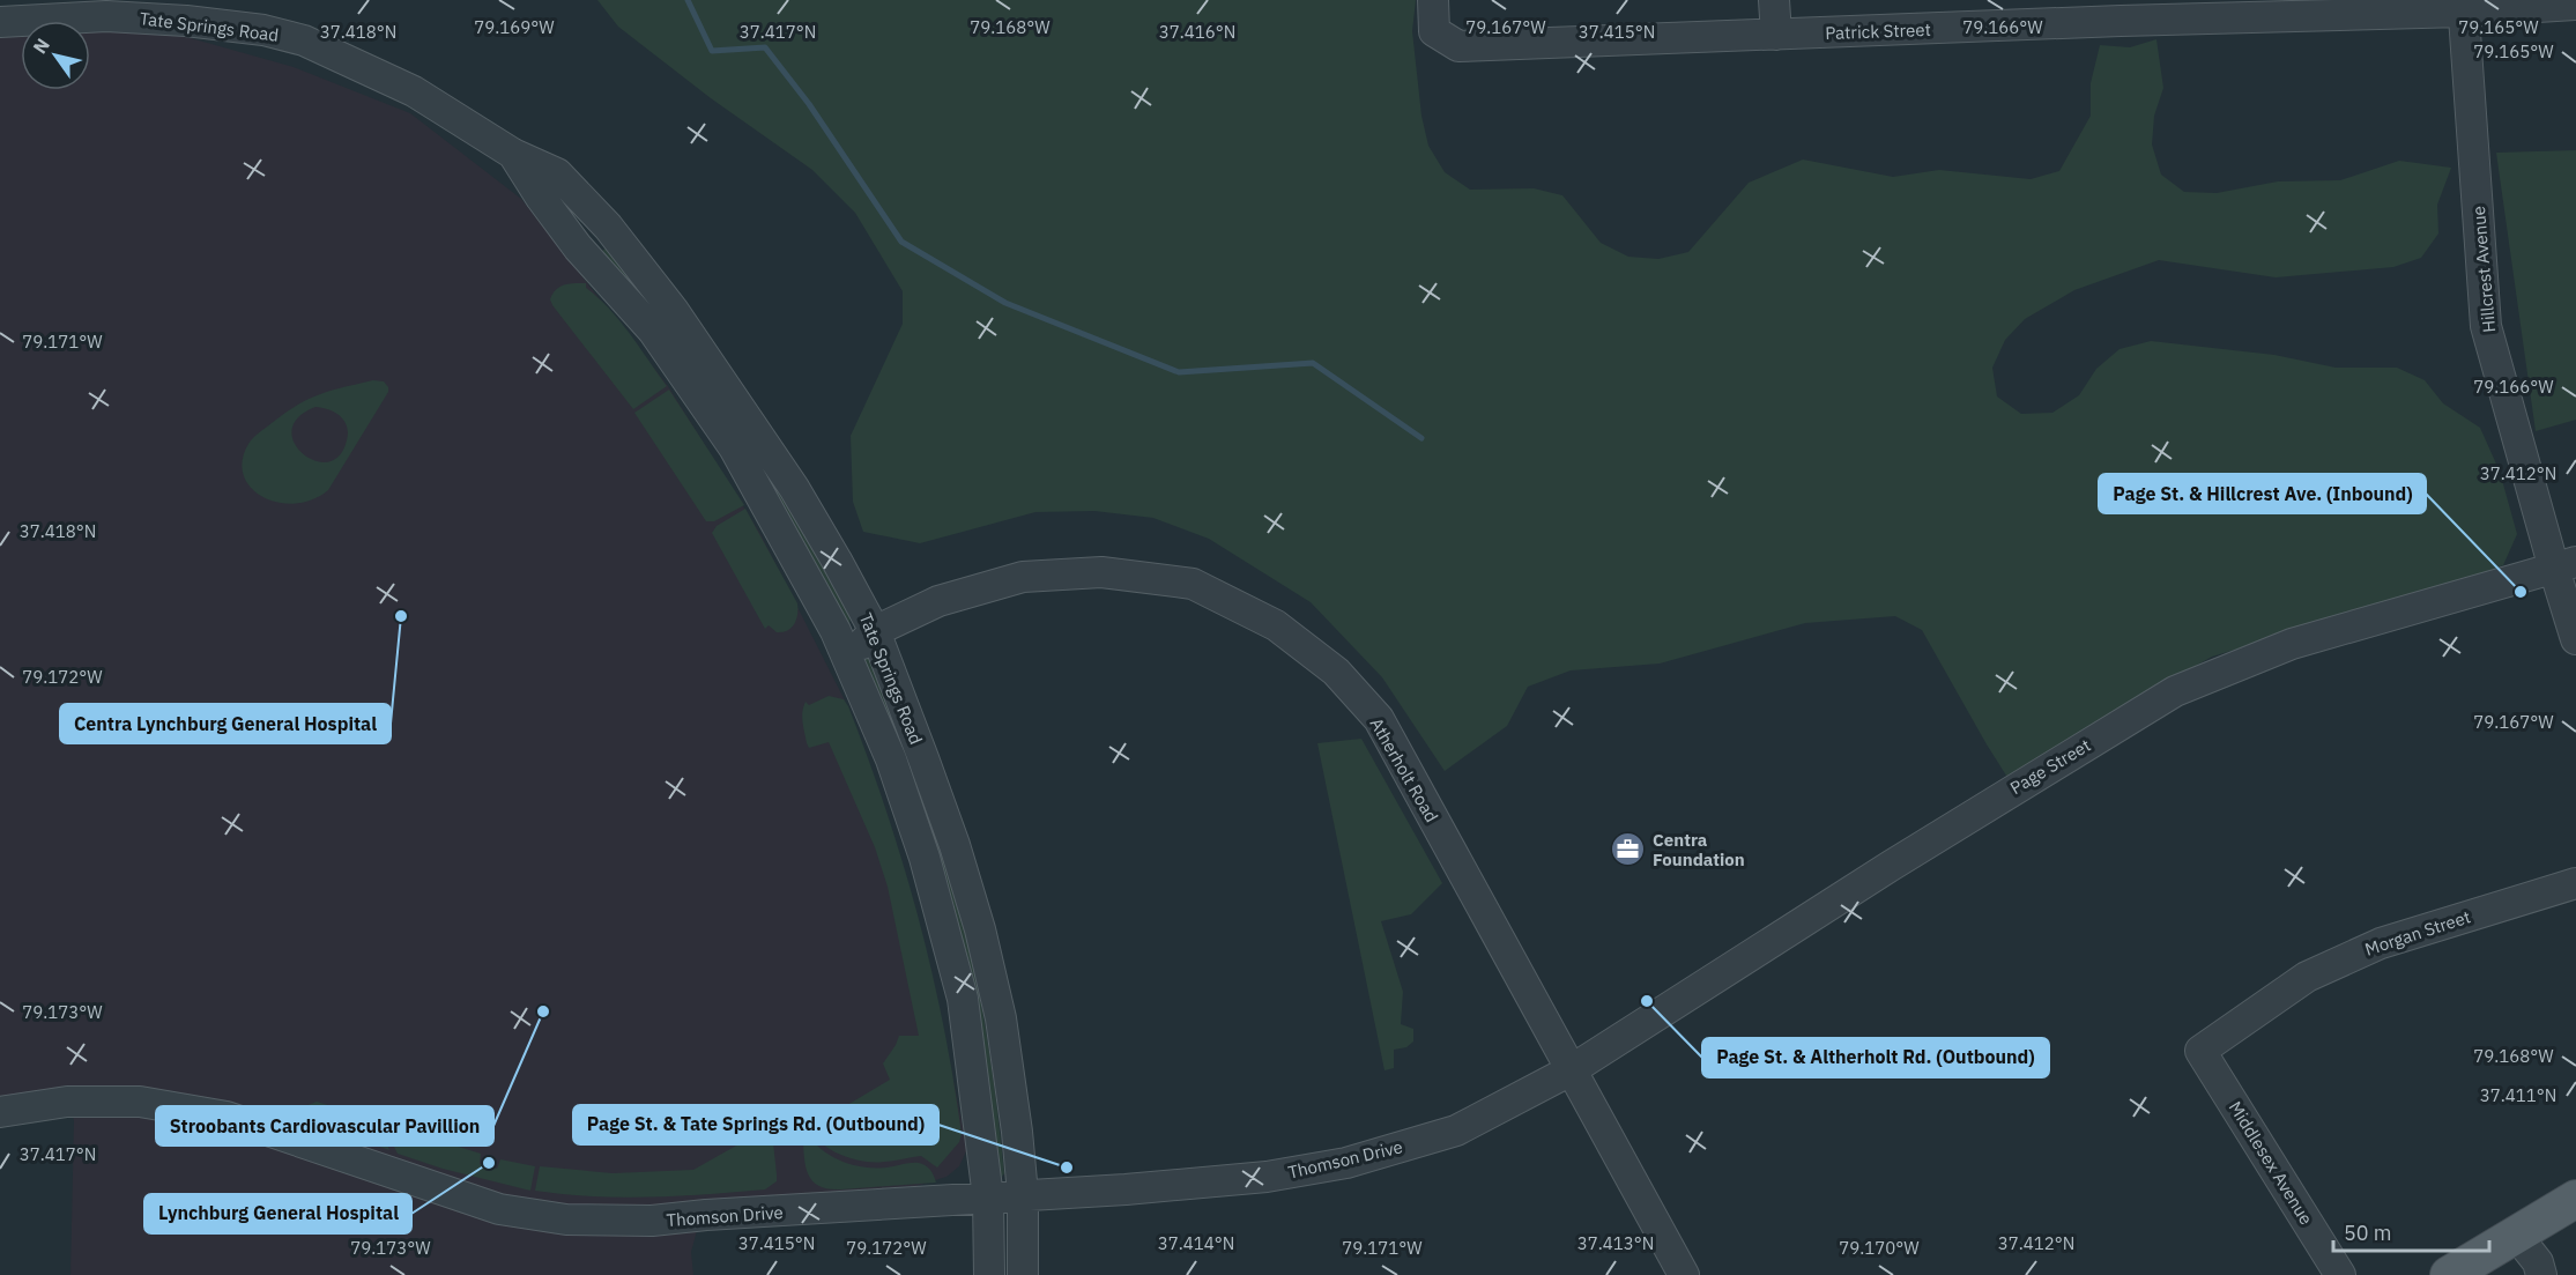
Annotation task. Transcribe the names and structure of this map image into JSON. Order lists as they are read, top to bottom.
{
  "streets": {
    "street": [
      "Tate Springs Road",
      "Patrick Street",
      "Hillcrest Avenue",
      "Page Street",
      "Atherholt Road",
      "Morgan Street",
      "Thomson Drive",
      "Middlesex Avenue"
    ]
  },
  "crossings": [
    ["Tate Springs Road", "Atherholt Road"],
    ["Tate Springs Road", "Thomson Drive"],
    ["Patrick Street", "Hillcrest Avenue"],
    ["Hillcrest Avenue", "Page Street"],
    ["Page Street", "Atherholt Road"],
    ["Page Street", "Thomson Drive"],
    ["Atherholt Road", "Thomson Drive"],
    ["Morgan Street", "Middlesex Avenue"]
  ],
  "places": {
    "other": [
      "Page St. & Hillcrest Ave. (Inbound)",
      "Centra Lynchburg General Hospital",
      "Page St. & Altherholt Rd. (Outbound)",
      "Stroobants Cardiovascular Pavillion",
      "Lynchburg General Hospital",
      "Page St. & Tate Springs Rd. (Outbound)"
    ],
    "office": ["Centra Foundation"]
  },
  "scale_bar": "50 m",
  "north": "top left",
  "coordinates": [
    "79.169°W",
    "79.168°W",
    "79.167°W",
    "79.166°W",
    "79.165°W",
    "37.418°N",
    "37.417°N",
    "37.416°N",
    "37.415°N",
    "79.171°W",
    "37.412°N",
    "79.172°W",
    "79.173°W",
    "37.411°N",
    "37.414°N",
    "37.413°N",
    "79.170°W"
  ]
}
